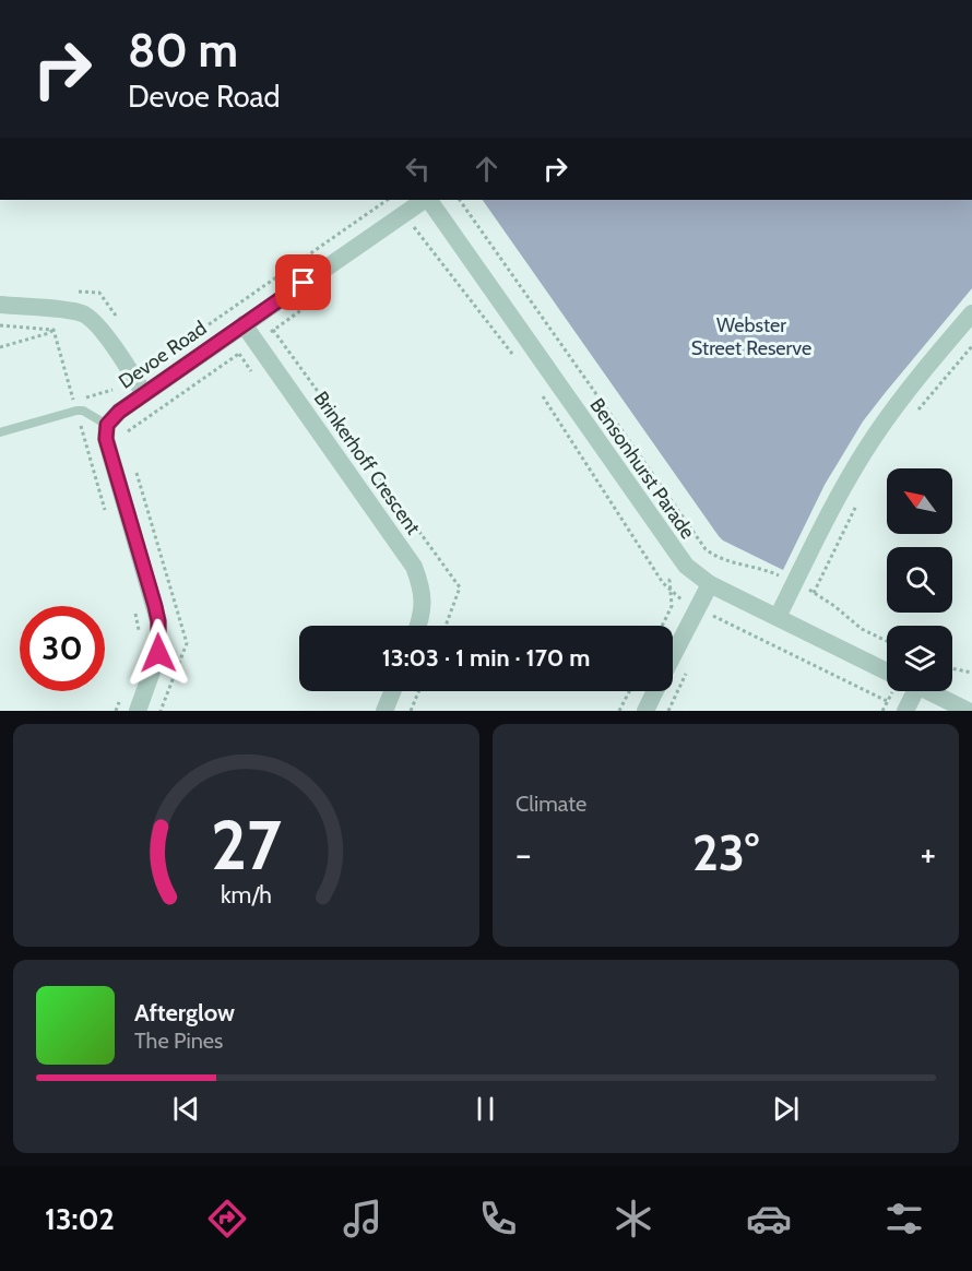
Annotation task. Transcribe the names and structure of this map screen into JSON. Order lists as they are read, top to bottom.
{
  "streets": {
    "street": ["Devoe Road", "Brinkerhoff Crescent", "Bensonhurst Parade"]
  },
  "crossings": [
    ["Devoe Road", "Brinkerhoff Crescent"]
  ],
  "parks": ["Webster Street Reserve"],
  "north": "top left",
  "page": {
    "turn": ["80 m", "Devoe Road"],
    "limit": "30",
    "trip": "13:03 · 1 min · 170 m",
    "tile": "Climate",
    "heat": ["−", "23°", "+"],
    "song": ["Afterglow", "The Pines"],
    "tabs": "13:02",
    "gauge": ["27", "km/h"]
  }
}
